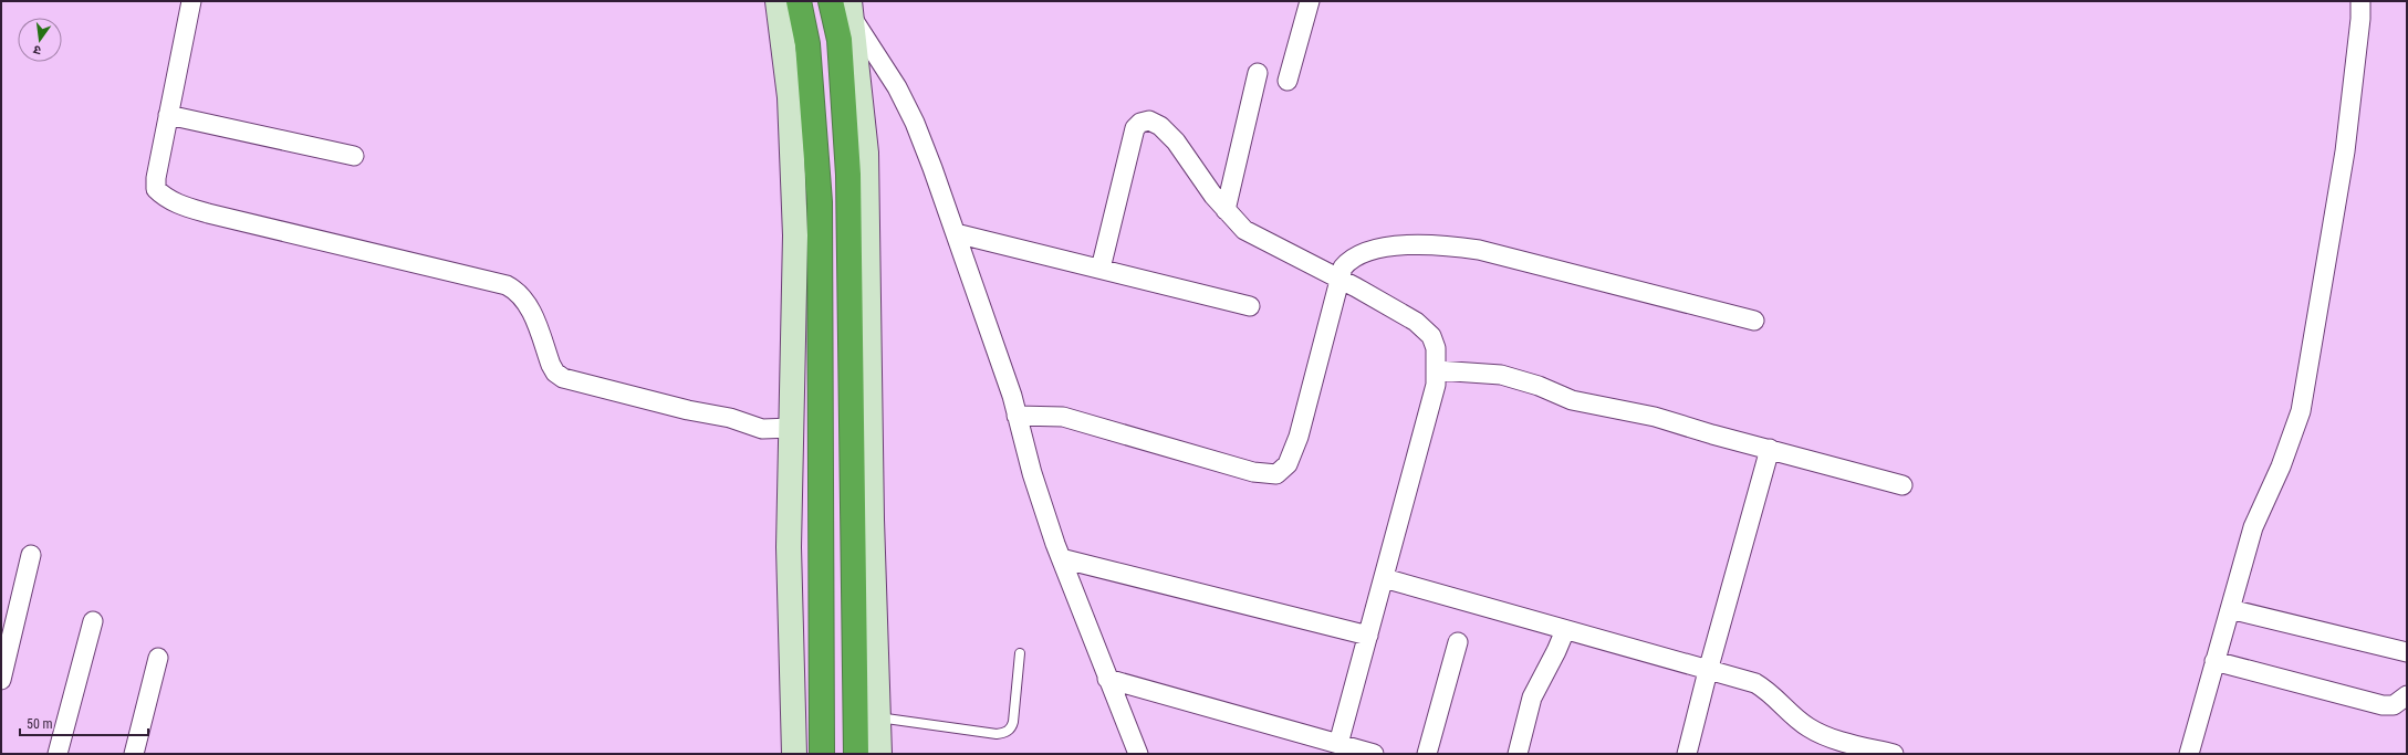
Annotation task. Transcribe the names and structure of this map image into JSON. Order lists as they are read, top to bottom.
{
  "scale_bar": "50 m",
  "north": "bottom"
}
